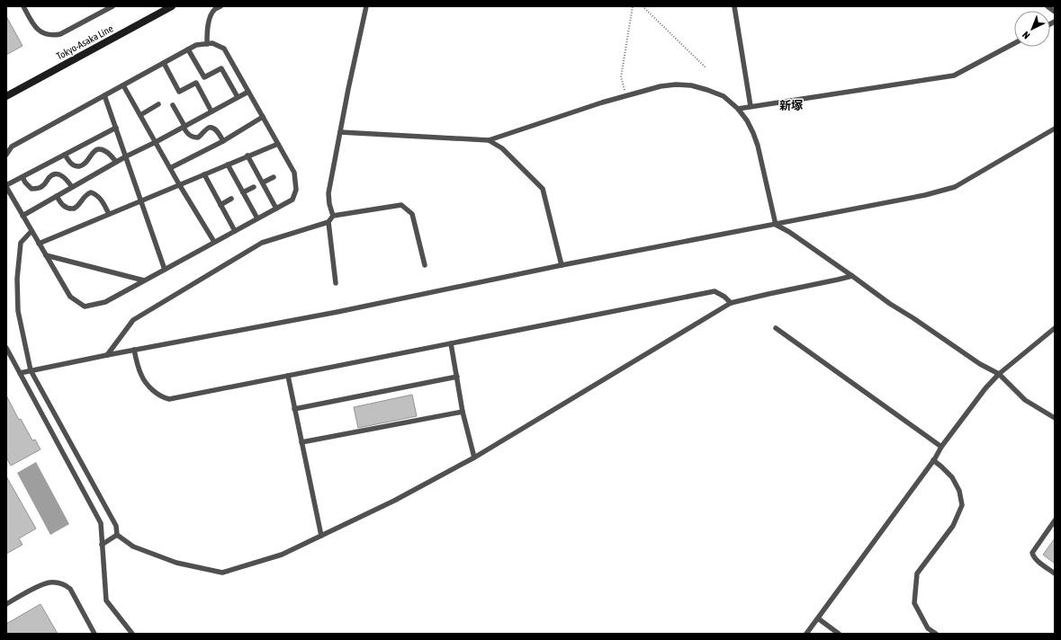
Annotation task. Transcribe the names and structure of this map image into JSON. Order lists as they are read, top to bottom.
{
  "streets": {
    "main road": ["Tokyo-Asaka Line"]
  },
  "districts": ["新塚"],
  "north": "bottom left"
}
